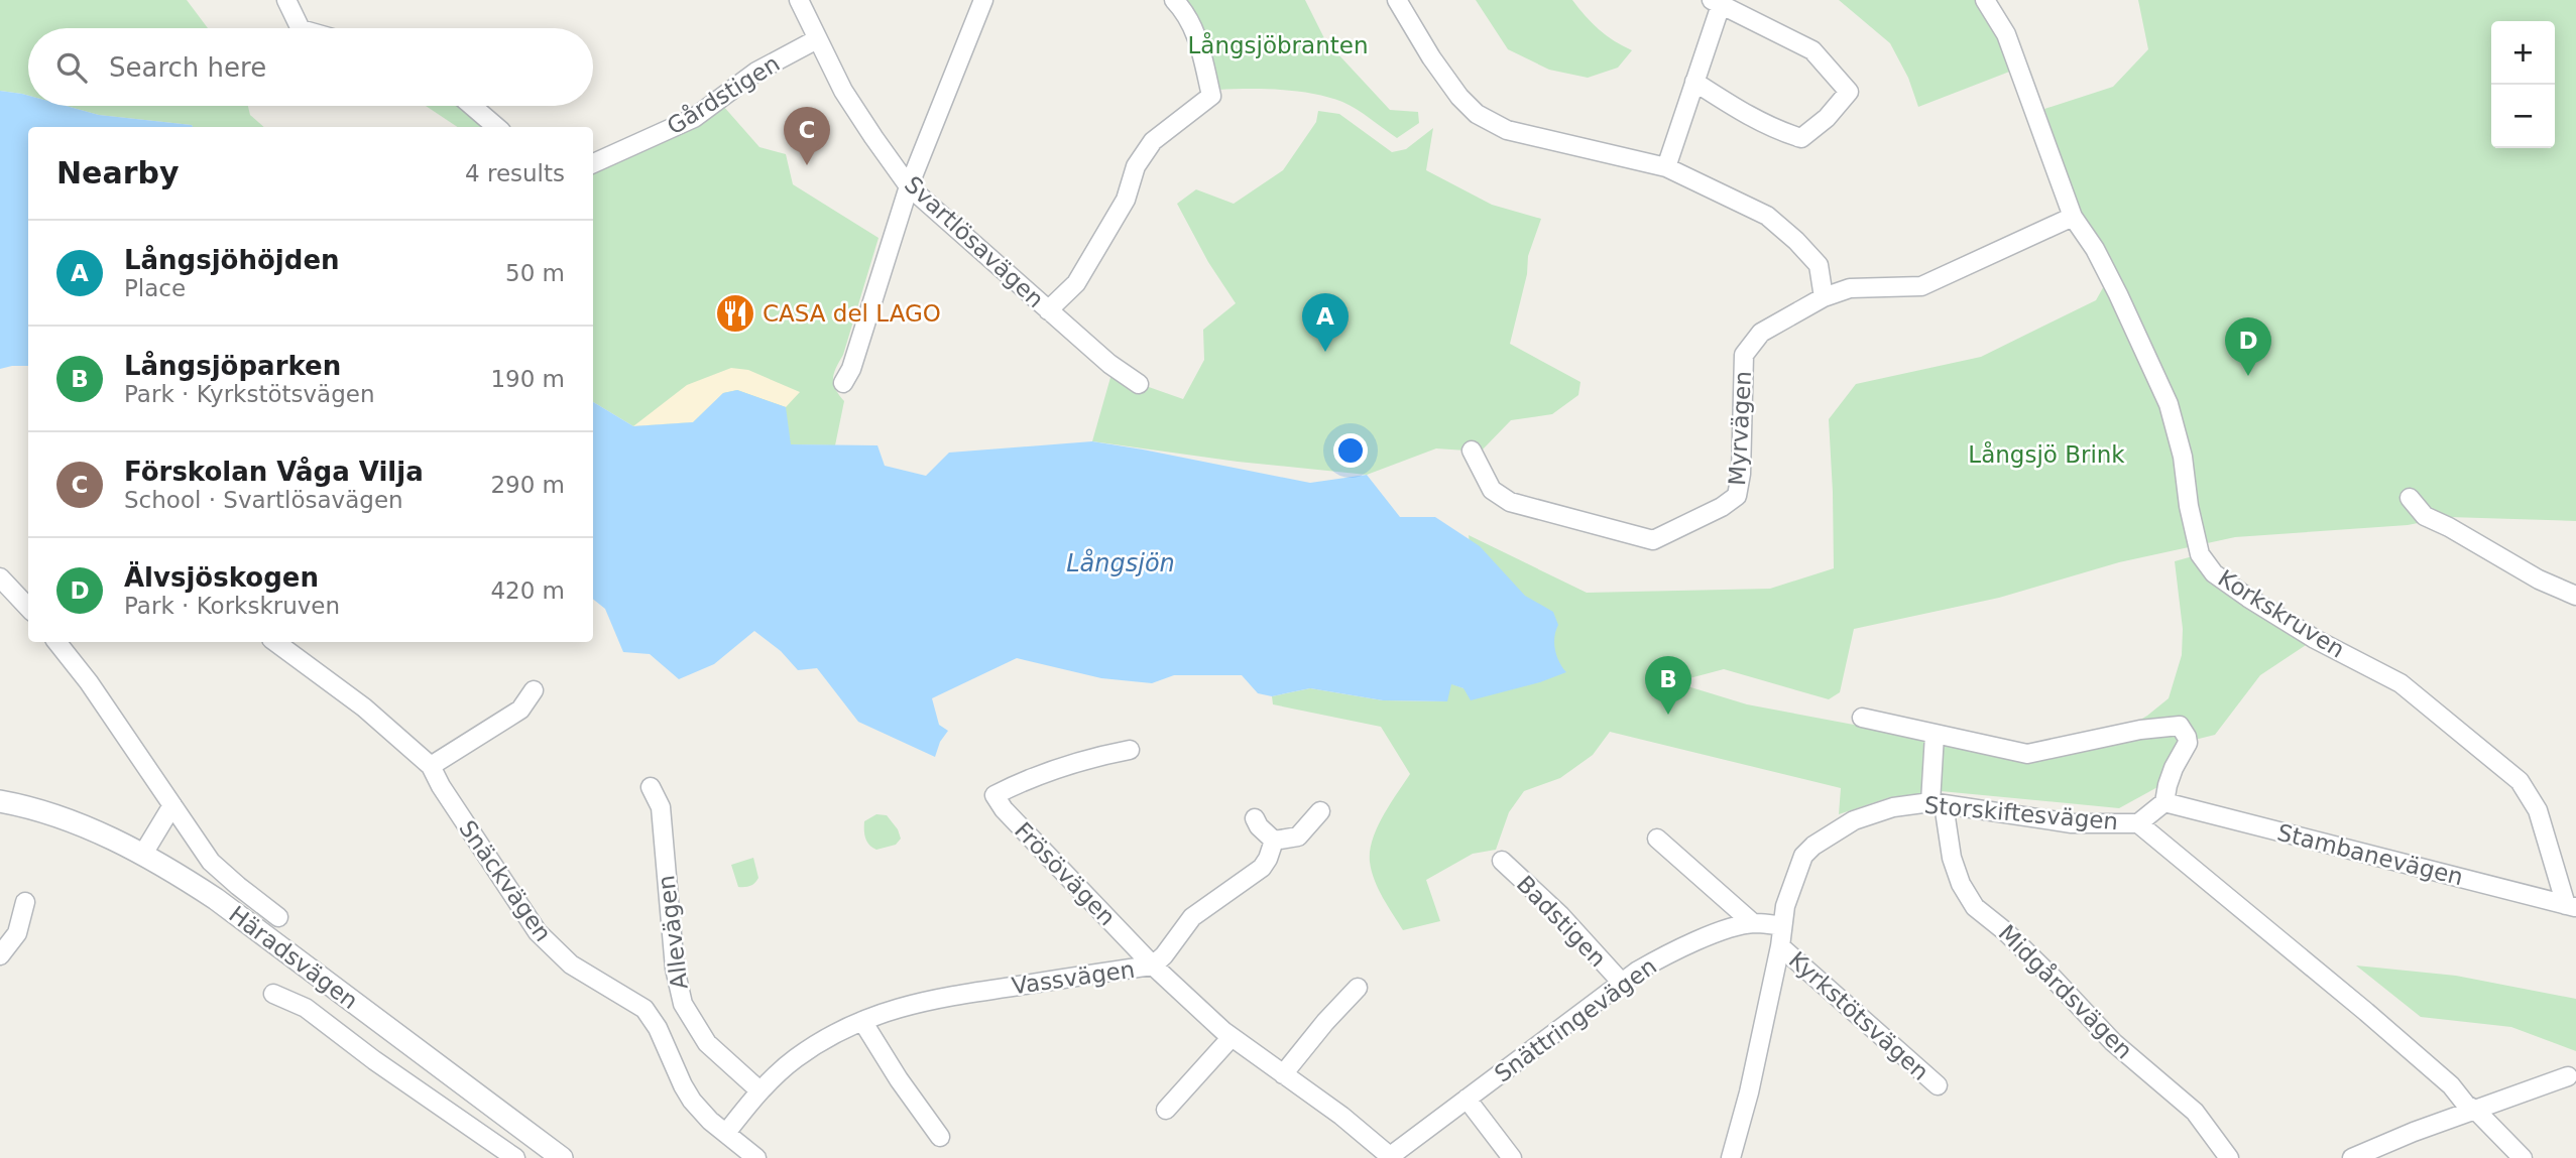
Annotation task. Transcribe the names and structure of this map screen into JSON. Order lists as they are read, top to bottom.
{
  "streets": {
    "street": [
      "Gårdstigen",
      "Svartlösavägen",
      "Myrvägen",
      "Korkskruven",
      "Storskiftesvägen",
      "Stambanevägen",
      "Frösövägen",
      "Snäckvägen",
      "Badstigen",
      "Allevägen",
      "Häradsvägen",
      "Vassvägen",
      "Midgårdsvägen",
      "Kyrkstötsvägen",
      "Snättringevägen"
    ]
  },
  "crossings": [
    ["Gårdstigen", "Svartlösavägen"],
    ["Myrvägen", "Korkskruven"],
    ["Korkskruven", "Stambanevägen"],
    ["Storskiftesvägen", "Midgårdsvägen"],
    ["Storskiftesvägen", "Kyrkstötsvägen"],
    ["Storskiftesvägen", "Snättringevägen"],
    ["Frösövägen", "Vassvägen"],
    ["Frösövägen", "Snättringevägen"],
    ["Snäckvägen", "Vassvägen"],
    ["Badstigen", "Snättringevägen"],
    ["Allevägen", "Vassvägen"]
  ],
  "water": ["Långsjön"],
  "parks": ["Långsjöbranten", "Långsjö Brink"],
  "places": {
    "restaurant": ["CASA del LAGO"]
  },
  "page": {
    "map_buttons": ["+", "−"],
    "search": "Search here",
    "pins": [
      "C",
      "A",
      "D",
      "B"
    ],
    "heading": ["Nearby", "4 results"],
    "list": [
      {
        "mark": "A",
        "name": "Långsjöhöjden",
        "note": "Place",
        "value": "50 m"
      },
      {
        "mark": "B",
        "name": "Långsjöparken",
        "note": "Park · Kyrkstötsvägen",
        "value": "190 m"
      },
      {
        "mark": "C",
        "name": "Förskolan Våga Vilja",
        "note": "School · Svartlösavägen",
        "value": "290 m"
      },
      {
        "mark": "D",
        "name": "Älvsjöskogen",
        "note": "Park · Korkskruven",
        "value": "420 m"
      }
    ]
  }
}
